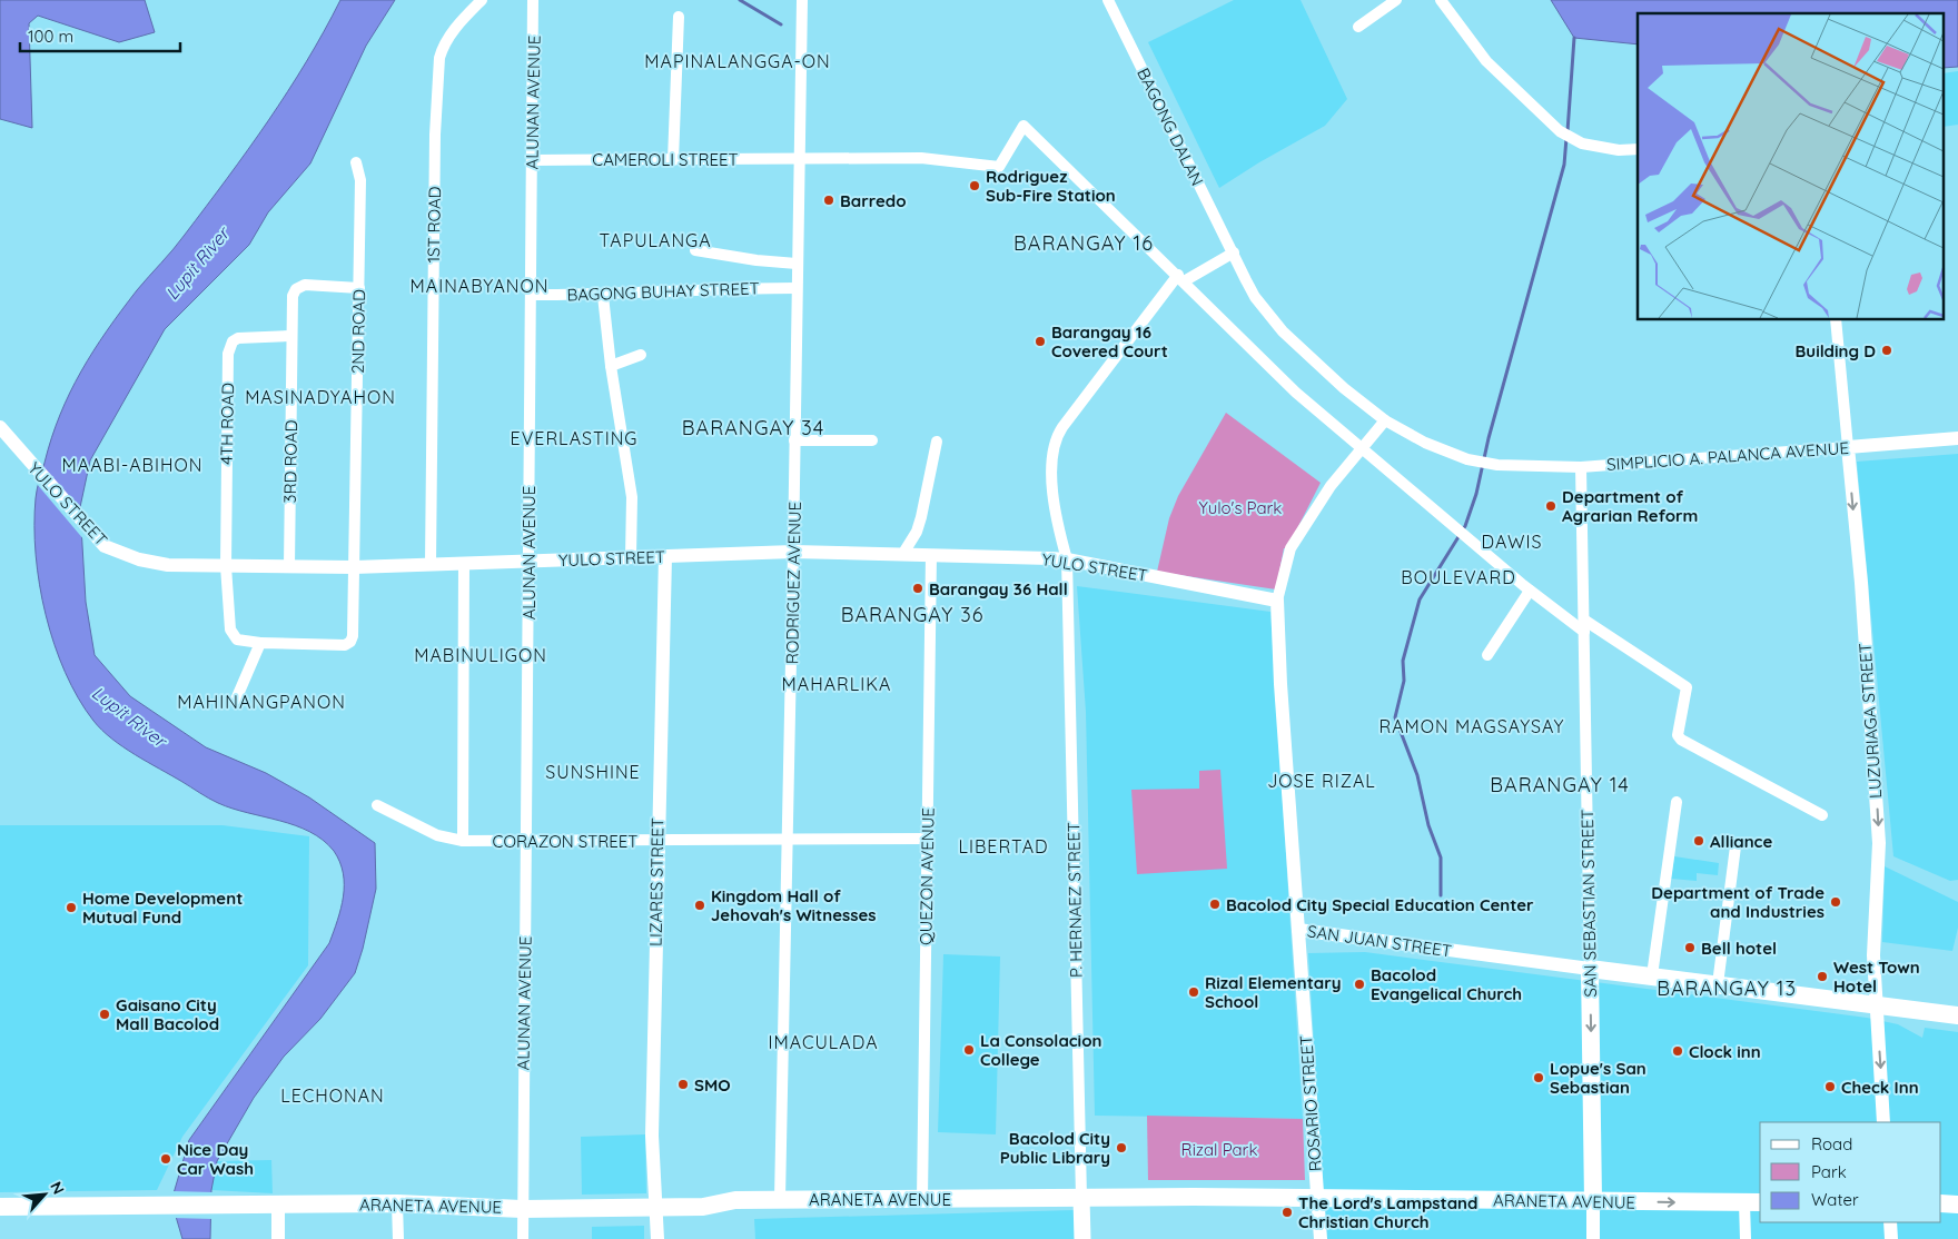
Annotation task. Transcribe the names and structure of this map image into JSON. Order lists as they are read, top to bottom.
{
  "streets": {
    "main road": [
      "P. HERNAEZ STREET",
      "SAN SEBASTIAN STREET",
      "SAN JUAN STREET",
      "ARANETA AVENUE"
    ],
    "street": [
      "ALUNAN AVENUE",
      "BAGONG DALAN",
      "CAMEROLI STREET",
      "1ST ROAD",
      "BAGONG BUHAY STREET",
      "2ND ROAD",
      "4TH ROAD",
      "SIMPLICIO A. PALANCA AVENUE",
      "3RD ROAD",
      "YULO STREET",
      "RODRIGUEZ AVENUE",
      "LUZURIAGA STREET",
      "CORAZON STREET",
      "QUEZON AVENUE",
      "LIZARES STREET",
      "ROSARIO STREET"
    ]
  },
  "crossings": [
    ["ALUNAN AVENUE", "CAMEROLI STREET"],
    ["ALUNAN AVENUE", "BAGONG BUHAY STREET"],
    ["ALUNAN AVENUE", "YULO STREET"],
    ["ALUNAN AVENUE", "CORAZON STREET"],
    ["ALUNAN AVENUE", "ARANETA AVENUE"],
    ["BAGONG DALAN", "SIMPLICIO A. PALANCA AVENUE"],
    ["CAMEROLI STREET", "RODRIGUEZ AVENUE"],
    ["CAMEROLI STREET", "P. HERNAEZ STREET"],
    ["1ST ROAD", "YULO STREET"],
    ["BAGONG BUHAY STREET", "RODRIGUEZ AVENUE"],
    ["2ND ROAD", "4TH ROAD"],
    ["2ND ROAD", "3RD ROAD"],
    ["2ND ROAD", "YULO STREET"],
    ["4TH ROAD", "3RD ROAD"],
    ["4TH ROAD", "YULO STREET"],
    ["SIMPLICIO A. PALANCA AVENUE", "LUZURIAGA STREET"],
    ["SIMPLICIO A. PALANCA AVENUE", "SAN SEBASTIAN STREET"],
    ["3RD ROAD", "YULO STREET"],
    ["YULO STREET", "RODRIGUEZ AVENUE"],
    ["YULO STREET", "QUEZON AVENUE"],
    ["YULO STREET", "LIZARES STREET"],
    ["YULO STREET", "P. HERNAEZ STREET"],
    ["YULO STREET", "ROSARIO STREET"],
    ["RODRIGUEZ AVENUE", "CORAZON STREET"],
    ["RODRIGUEZ AVENUE", "ARANETA AVENUE"],
    ["LUZURIAGA STREET", "SAN JUAN STREET"],
    ["CORAZON STREET", "QUEZON AVENUE"],
    ["CORAZON STREET", "LIZARES STREET"],
    ["QUEZON AVENUE", "ARANETA AVENUE"],
    ["LIZARES STREET", "ARANETA AVENUE"],
    ["P. HERNAEZ STREET", "ARANETA AVENUE"],
    ["SAN SEBASTIAN STREET", "SAN JUAN STREET"],
    ["SAN SEBASTIAN STREET", "ARANETA AVENUE"],
    ["SAN JUAN STREET", "ROSARIO STREET"],
    ["ROSARIO STREET", "ARANETA AVENUE"]
  ],
  "one_way": ["LUZURIAGA STREET"],
  "districts": [
    "MAPINALANGGA-ON",
    "TAPULANGA",
    "BARANGAY 16",
    "MAINABYANON",
    "MASINADYAHON",
    "BARANGAY 34",
    "EVERLASTING",
    "MAABI-ABIHON",
    "DAWIS",
    "BOULEVARD",
    "BARANGAY 36",
    "MABINULIGON",
    "MAHARLIKA",
    "MAHINANGPANON",
    "RAMON MAGSAYSAY",
    "SUNSHINE",
    "JOSE RIZAL",
    "BARANGAY 14",
    "LIBERTAD",
    "BARANGAY 13",
    "IMACULADA",
    "LECHONAN"
  ],
  "water": ["Lupit River"],
  "parks": ["Yulo's Park", "Rizal Park"],
  "places": [
    "Rodriguez Sub-Fire Station",
    "Barredo",
    "Barangay 16 Covered Court",
    "Building D",
    "Department of Agrarian Reform",
    "Barangay 36 Hall",
    "Alliance",
    "Department of Trade and Industries",
    "Bacolod City Special Education Center",
    "Kingdom Hall of Jehovah's Witnesses",
    "Home Development Mutual Fund",
    "Bell hotel",
    "West Town Hotel",
    "Bacolod Evangelical Church",
    "Rizal Elementary School",
    "Gaisano City Mall Bacolod",
    "La Consolacion College",
    "Clock inn",
    "Lopue's San Sebastian",
    "SMO",
    "Check Inn",
    "Bacolod City Public Library",
    "Nice Day Car Wash",
    "The Lord's Lampstand Christian Church"
  ],
  "legend": ["Road", "Park", "Water"],
  "scale_bar": "100 m",
  "north": "top right"
}
